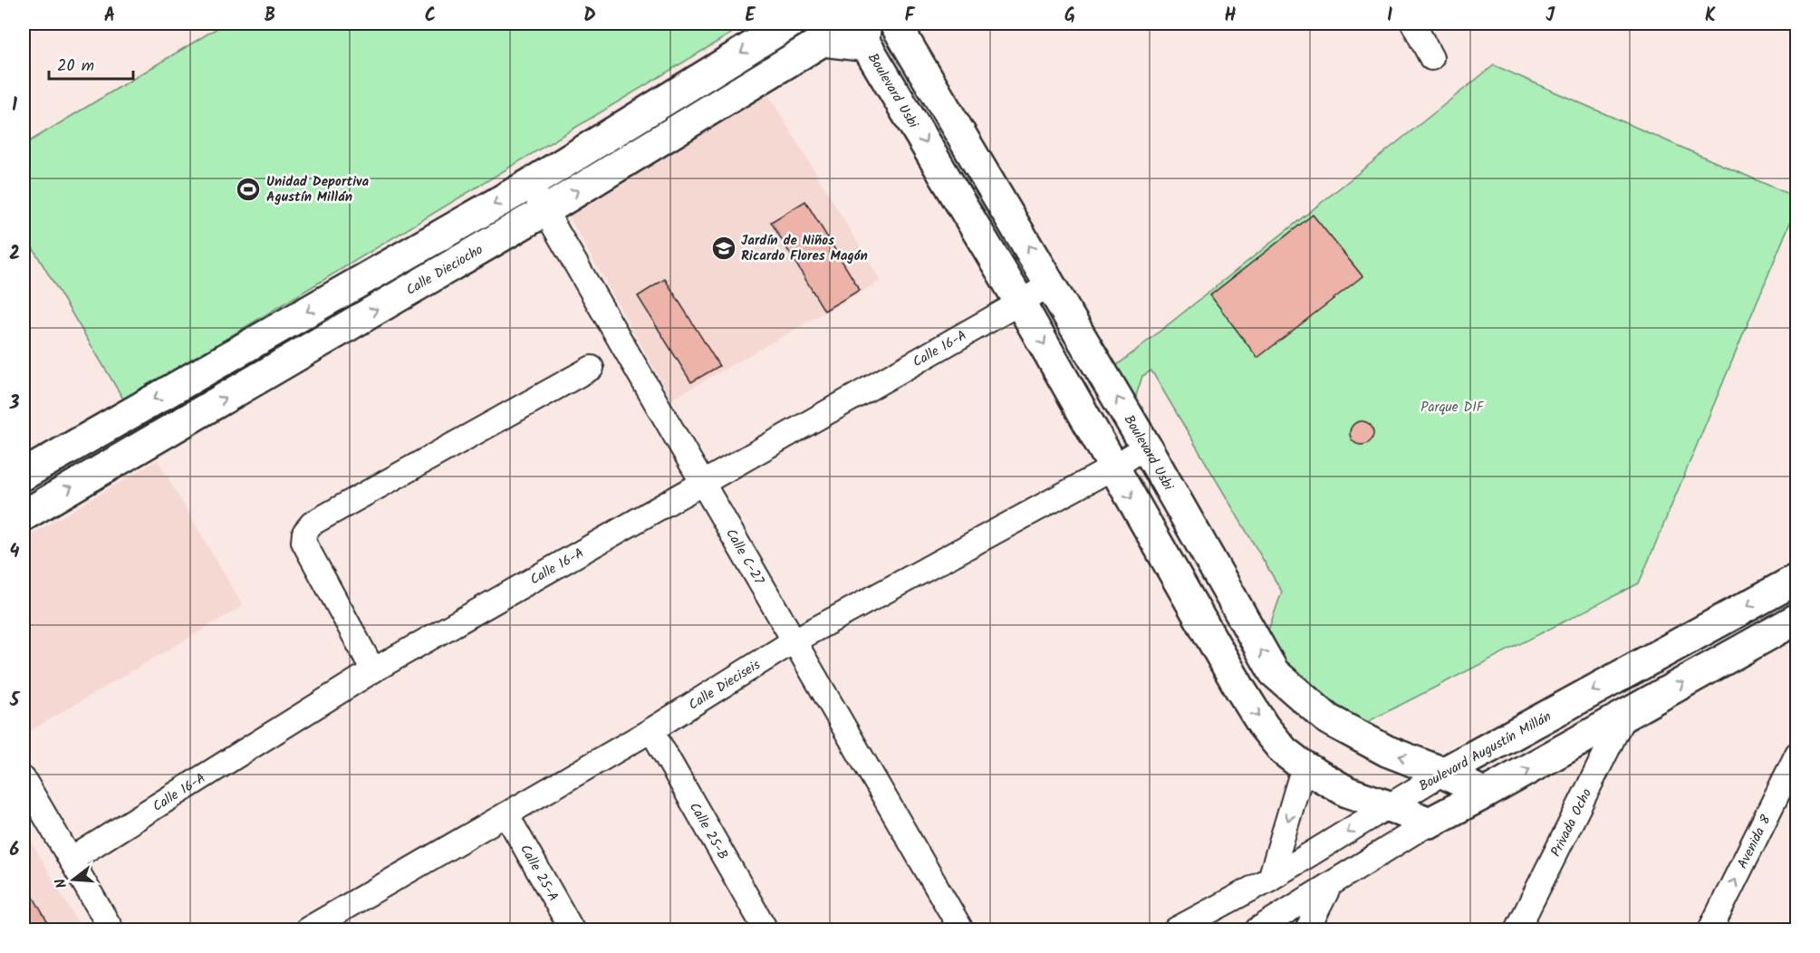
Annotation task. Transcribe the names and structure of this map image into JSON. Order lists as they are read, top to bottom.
{
  "streets": {
    "street": [
      "Boulevard Usbi",
      "Calle Dieciocho",
      "Calle 16-A",
      "Calle C-27",
      "Calle Dieciseis",
      "Boulevard Augustín Millán",
      "Privada Ocho",
      "Calle 25-B",
      "Avenida 8",
      "Calle 25-A"
    ]
  },
  "crossings": [
    ["Boulevard Usbi", "Calle Dieciocho"],
    ["Boulevard Usbi", "Calle 16-A"],
    ["Boulevard Usbi", "Calle Dieciseis"],
    ["Boulevard Usbi", "Boulevard Augustín Millán"],
    ["Calle Dieciocho", "Calle C-27"],
    ["Calle 16-A", "Calle C-27"],
    ["Calle C-27", "Calle Dieciseis"],
    ["Calle Dieciseis", "Calle 25-B"],
    ["Calle Dieciseis", "Calle 25-A"]
  ],
  "one_way": ["Avenida 8"],
  "parks": ["Parque DIF"],
  "places": {
    "sports": ["Unidad Deportiva Agustín Millán"],
    "school or university": ["Jardín de Niños Ricardo Flores Magón"]
  },
  "scale_bar": "20 m",
  "north": "left",
  "grid": {
    "columns": [
      "A",
      "B",
      "C",
      "D",
      "E",
      "F",
      "G",
      "H",
      "I",
      "J",
      "K"
    ],
    "rows": [
      "1",
      "2",
      "3",
      "4",
      "5",
      "6"
    ]
  }
}
